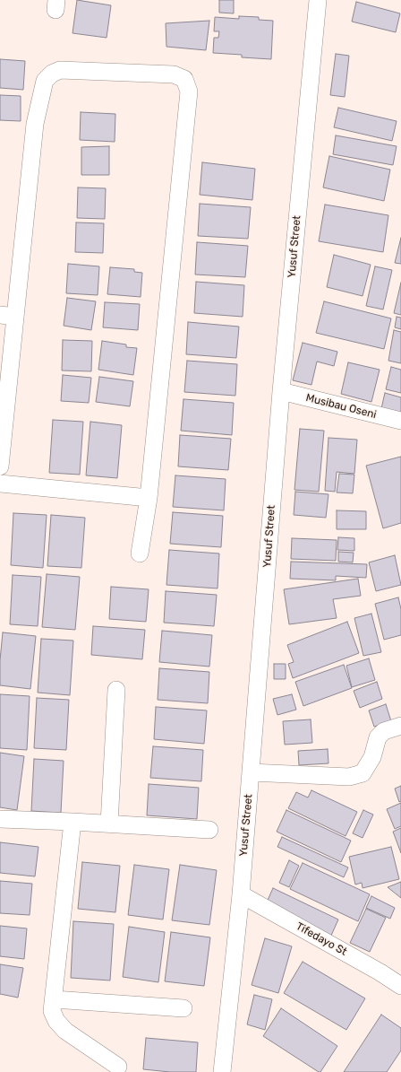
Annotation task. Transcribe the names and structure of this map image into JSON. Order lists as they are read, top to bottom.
{
  "streets": {
    "street": ["Yusuf Street", "Musibau Oseni", "Tifedayo St"]
  },
  "crossings": [
    ["Yusuf Street", "Musibau Oseni"],
    ["Yusuf Street", "Tifedayo St"]
  ]
}
